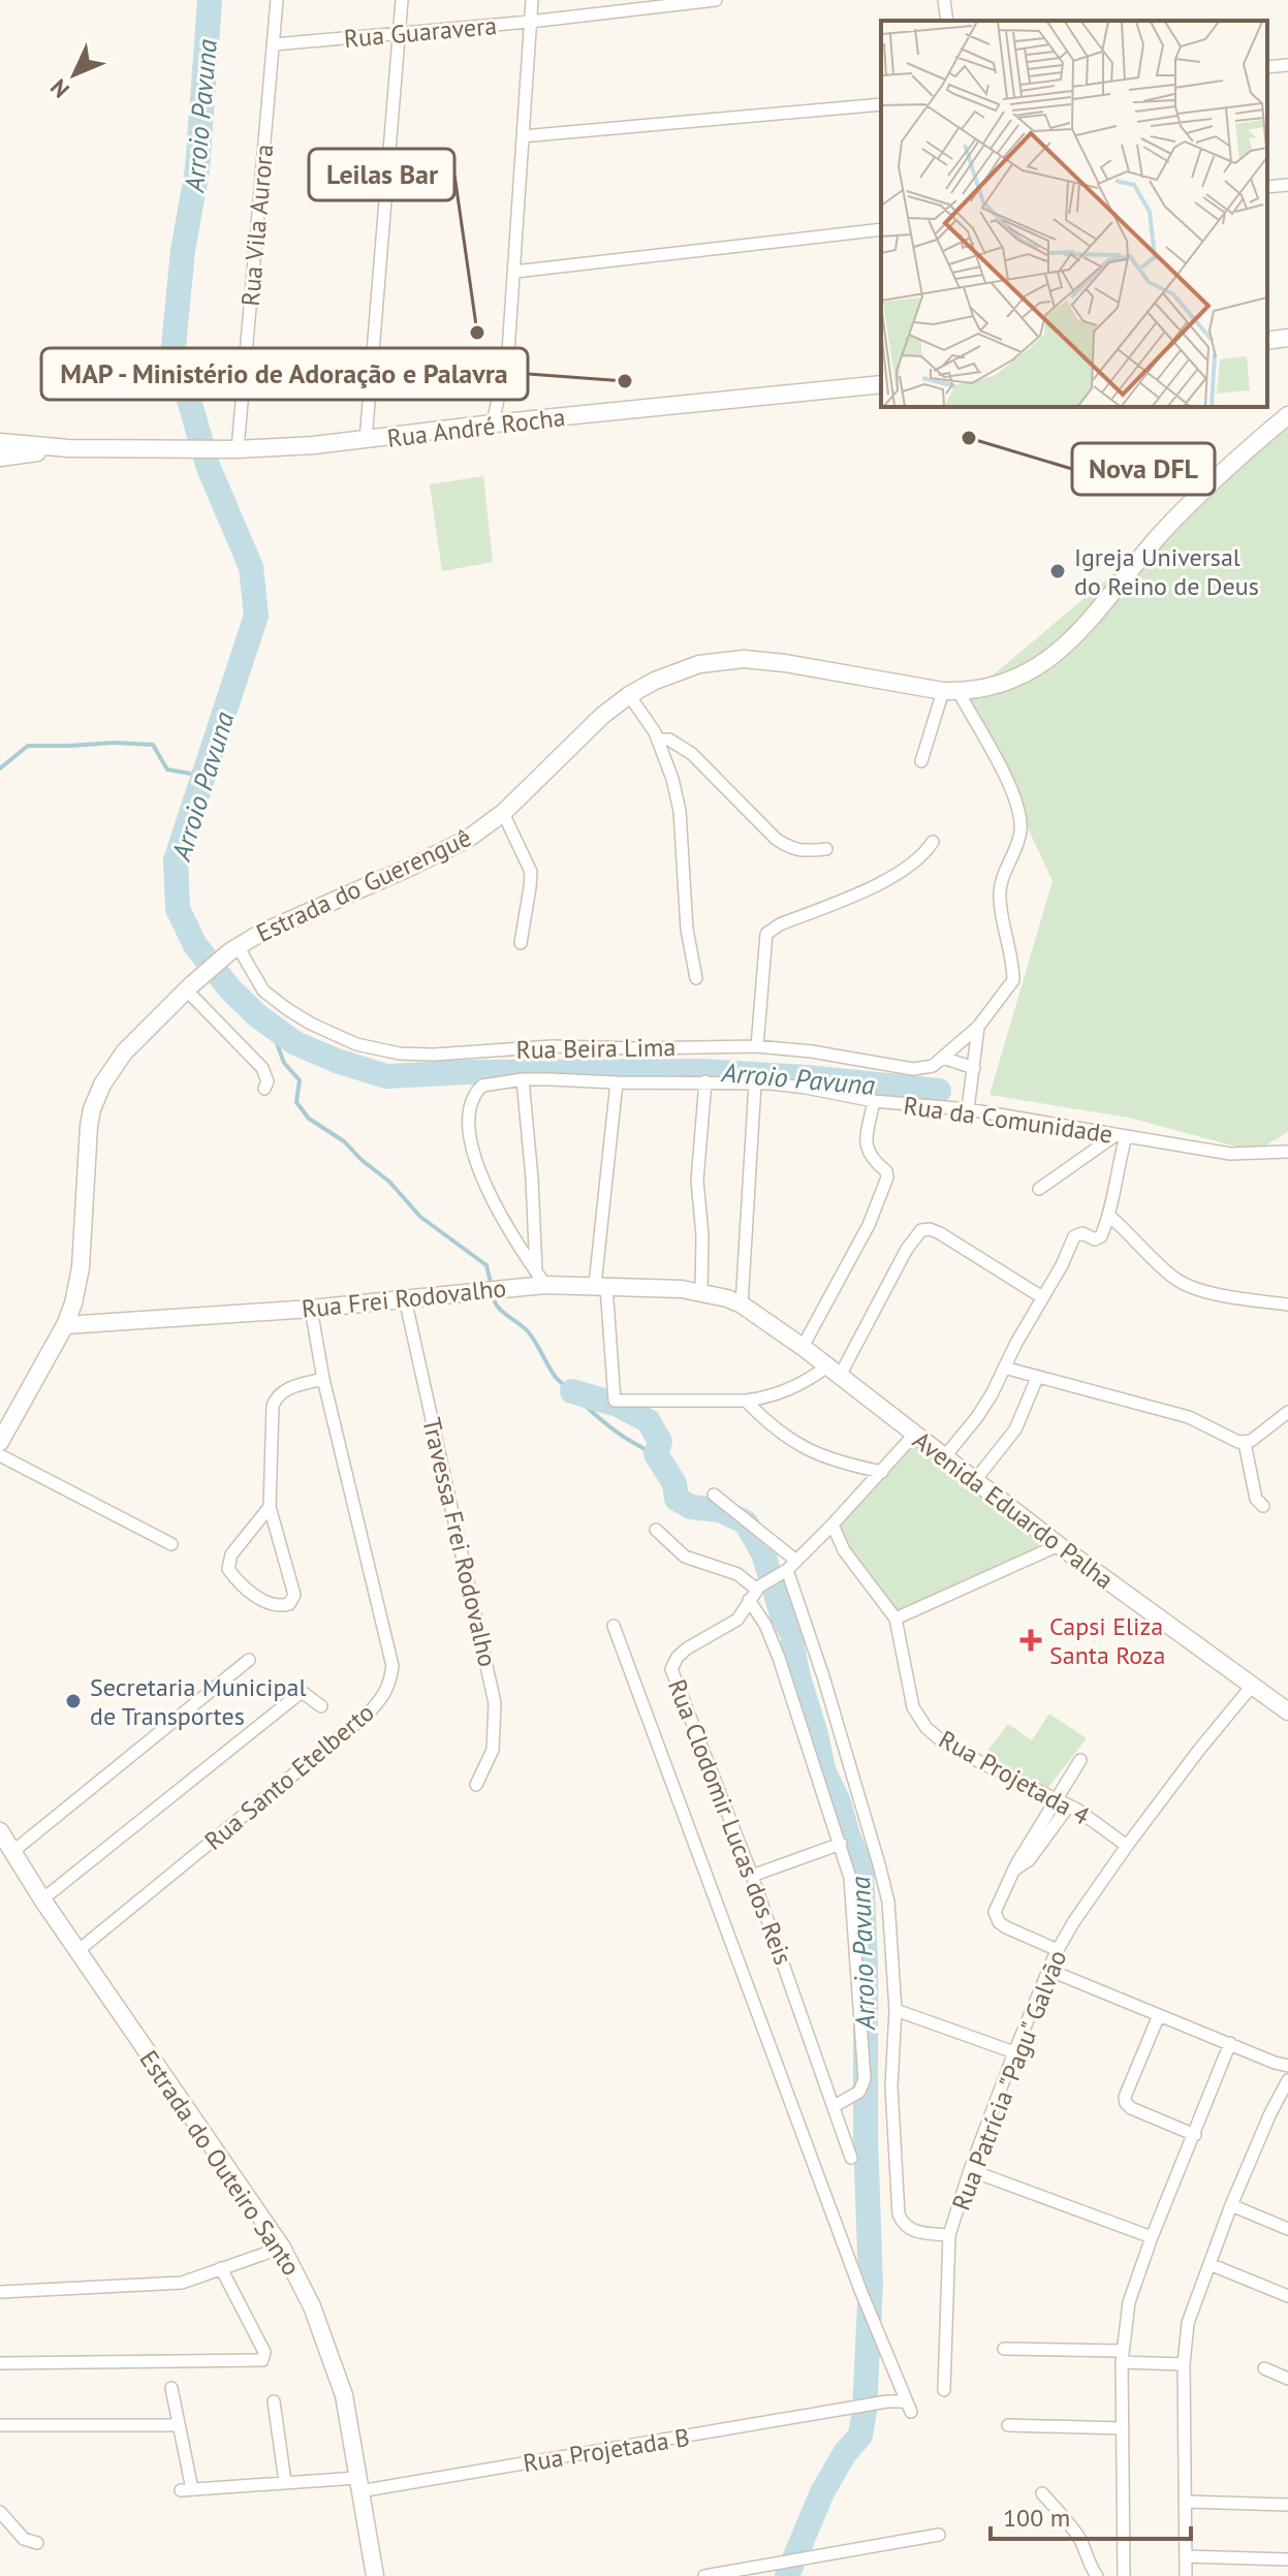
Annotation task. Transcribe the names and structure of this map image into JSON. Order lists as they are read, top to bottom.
{
  "streets": {
    "main road": [
      "Rua André Rocha",
      "Estrada do Guerenguê",
      "Rua Frei Rodovalho",
      "Avenida Eduardo Palha",
      "Estrada do Outeiro Santo"
    ],
    "street": [
      "Rua Guaravera",
      "Rua Vila Aurora",
      "Rua Beira Lima",
      "Rua da Comunidade",
      "Travessa Frei Rodovalho",
      "Rua Santo Etelberto",
      "Rua Projetada 4",
      "Rua Clodomir Lucas dos Reis",
      "Rua Patrícia \"Pagu\" Galvão",
      "Rua Projetada B"
    ]
  },
  "crossings": [
    ["Rua Guaravera", "Rua Vila Aurora"],
    ["Rua Vila Aurora", "Rua André Rocha"],
    ["Estrada do Guerenguê", "Rua Beira Lima"],
    ["Estrada do Guerenguê", "Rua Frei Rodovalho"],
    ["Rua da Comunidade", "Rua Frei Rodovalho"],
    ["Rua Frei Rodovalho", "Avenida Eduardo Palha"],
    ["Rua Frei Rodovalho", "Travessa Frei Rodovalho"],
    ["Rua Frei Rodovalho", "Rua Santo Etelberto"],
    ["Avenida Eduardo Palha", "Rua Clodomir Lucas dos Reis"],
    ["Avenida Eduardo Palha", "Rua Patrícia \"Pagu\" Galvão"],
    ["Rua Santo Etelberto", "Estrada do Outeiro Santo"],
    ["Rua Projetada 4", "Rua Clodomir Lucas dos Reis"],
    ["Rua Projetada 4", "Rua Patrícia \"Pagu\" Galvão"],
    ["Rua Clodomir Lucas dos Reis", "Rua Projetada B"],
    ["Estrada do Outeiro Santo", "Rua Projetada B"]
  ],
  "water": ["Arroio Pavuna"],
  "places": {
    "other": [
      "Leilas Bar",
      "MAP - Ministério de Adoração e Palavra",
      "Nova DFL",
      "Igreja Universal do Reino de Deus",
      "Secretaria Municipal de Transportes"
    ],
    "health": ["Capsi Eliza Santa Roza"]
  },
  "scale_bar": "100 m",
  "north": "bottom left"
}
